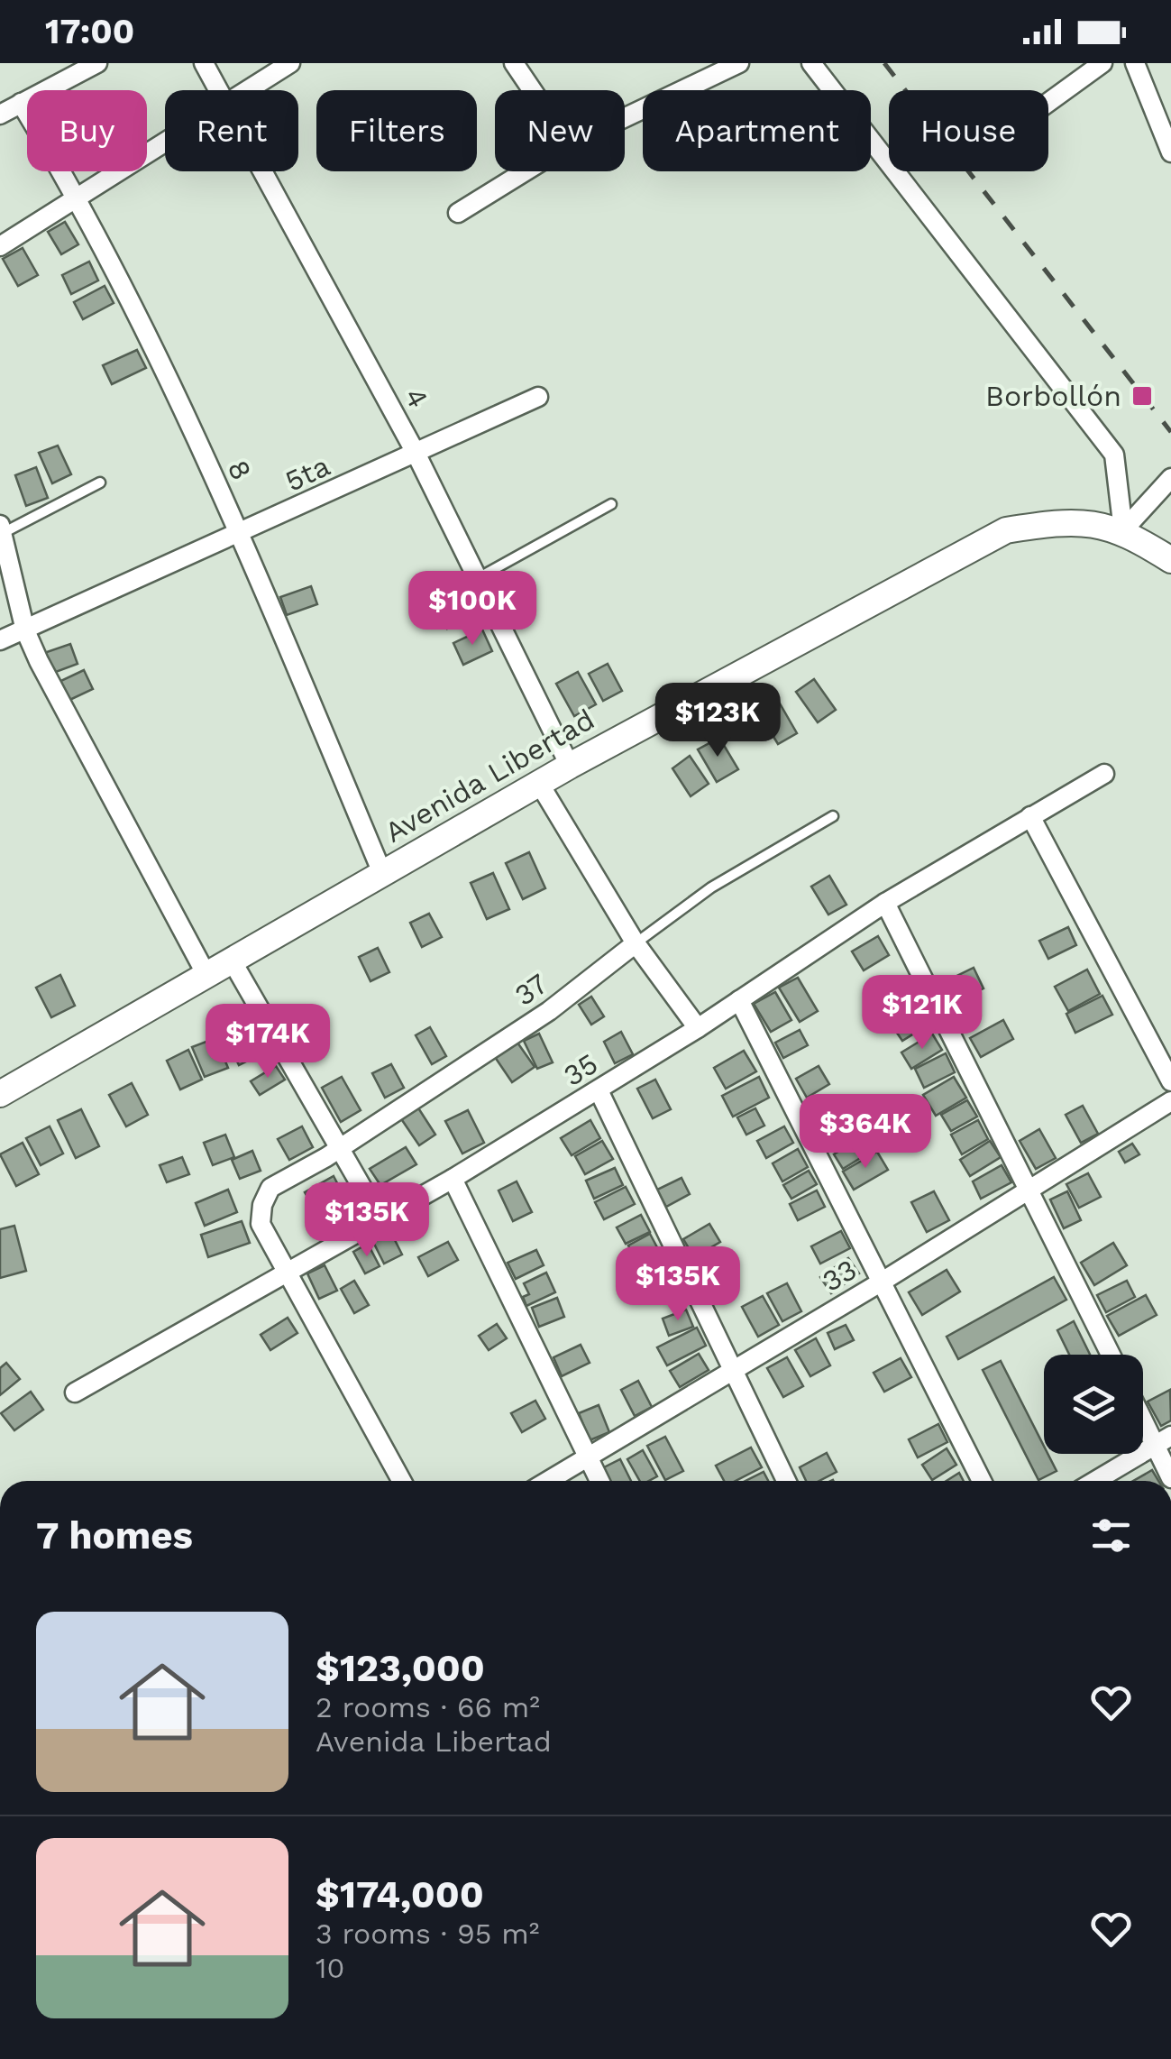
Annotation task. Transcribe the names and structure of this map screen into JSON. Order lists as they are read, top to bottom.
{
  "streets": {
    "main road": ["Avenida Libertad"],
    "street": [
      "4",
      "8",
      "5ta",
      "37",
      "35",
      "33"
    ]
  },
  "crossings": [
    ["4", "5ta"],
    ["4", "Avenida Libertad"],
    ["8", "5ta"],
    ["8", "Avenida Libertad"],
    ["37", "35"]
  ],
  "places": {
    "transit": ["Borbollón"]
  },
  "page": {
    "status": "17:00",
    "chip": [
      "Buy",
      "Rent",
      "Filters",
      "New",
      "Apartment",
      "House"
    ],
    "price": [
      "$100K",
      "$123K",
      "$121K",
      "$174K",
      "$364K",
      "$135K",
      "$135K"
    ],
    "heading": "7 homes",
    "list": [
      {
        "name": "$123,000",
        "note": "2 rooms · 66 m² · Avenida Libertad"
      },
      {
        "name": "$174,000",
        "note": "3 rooms · 95 m² · 10"
      }
    ]
  }
}
